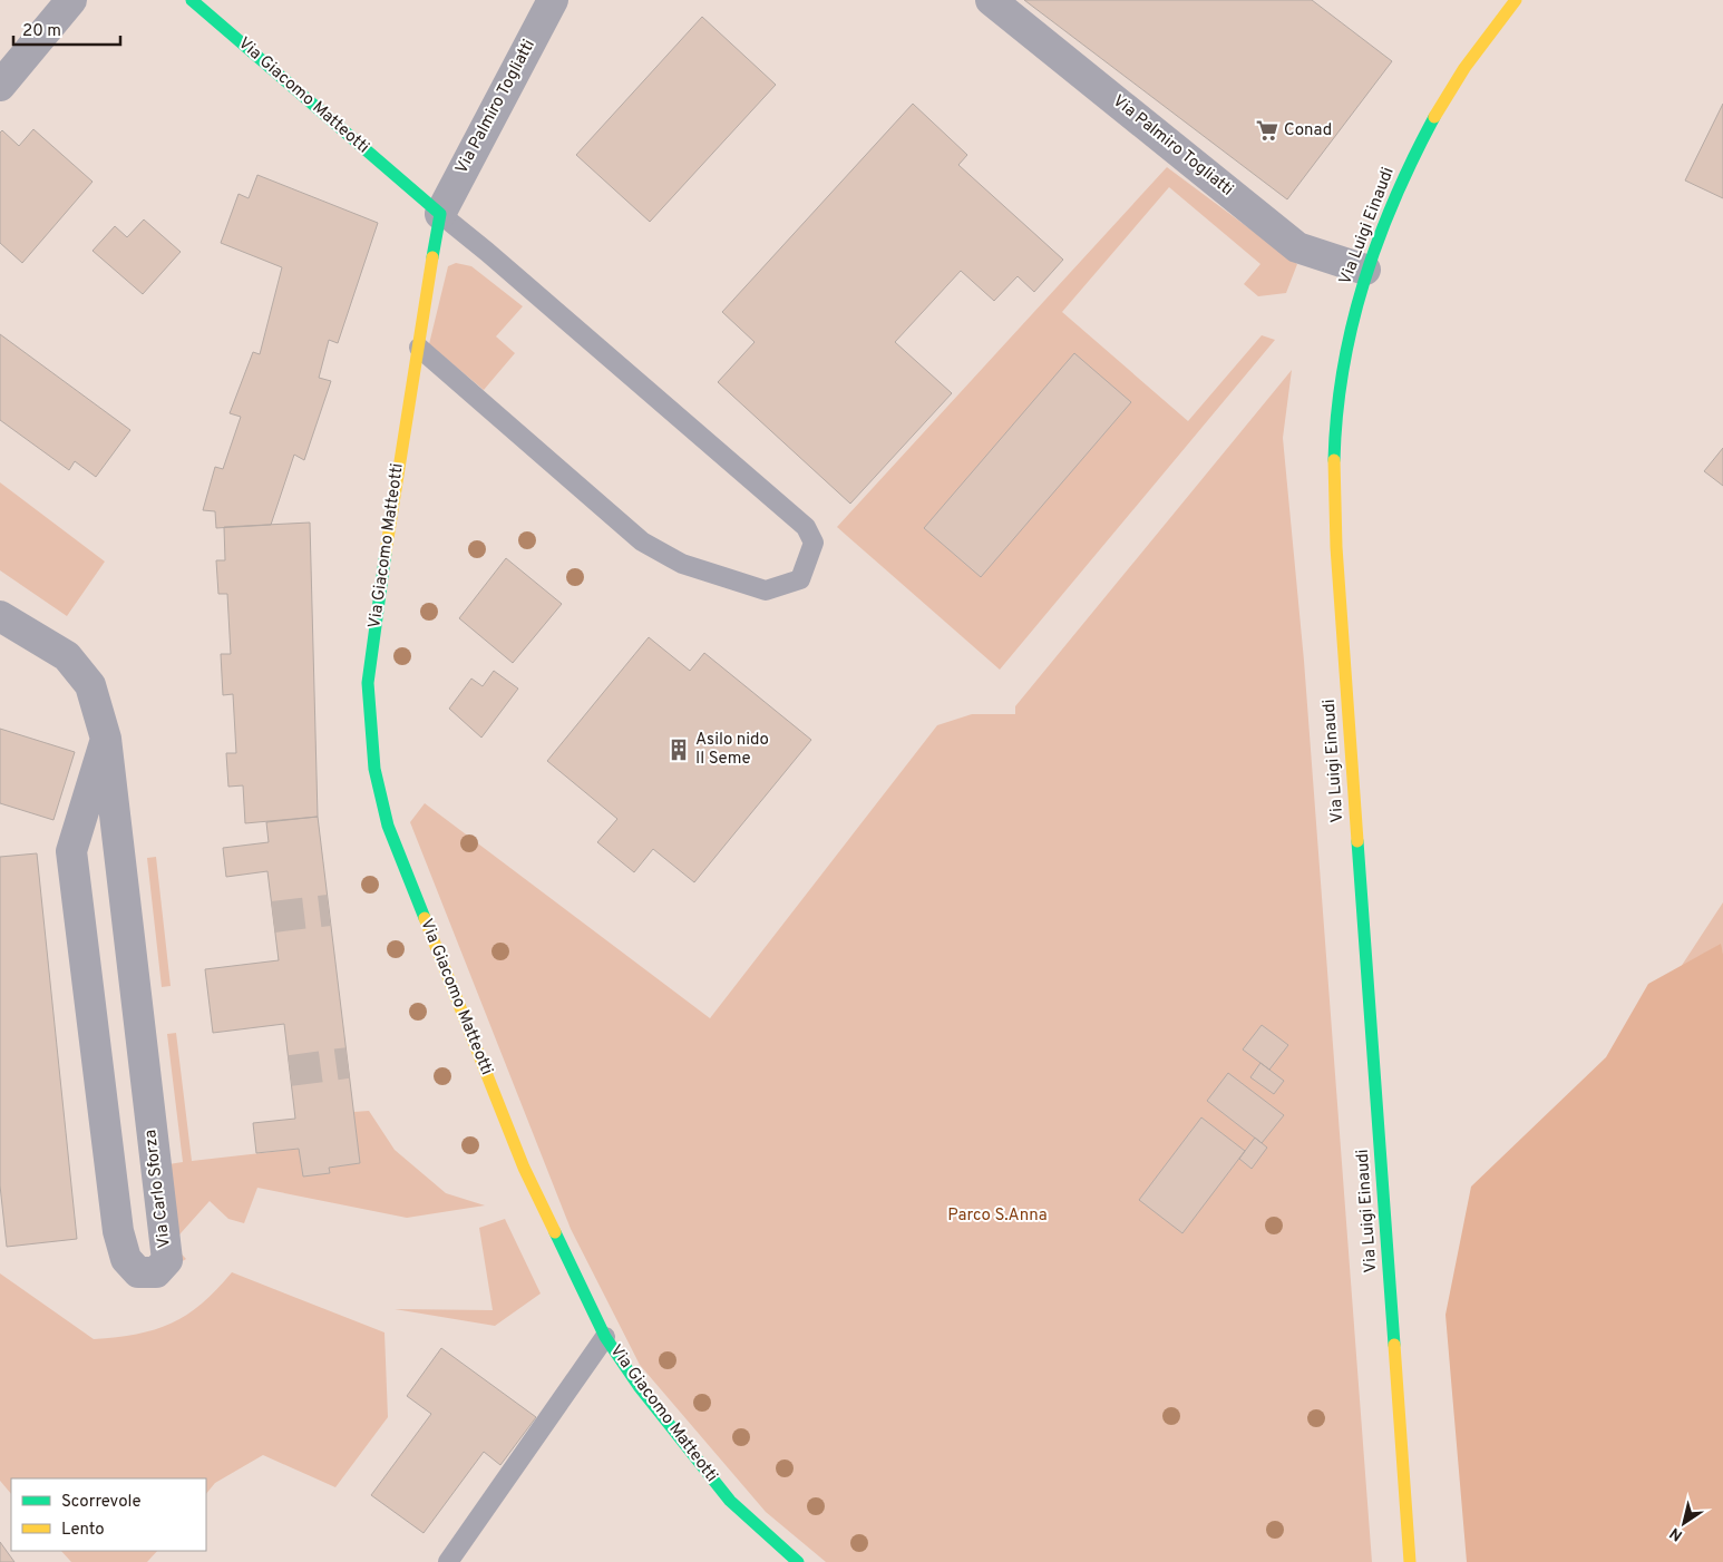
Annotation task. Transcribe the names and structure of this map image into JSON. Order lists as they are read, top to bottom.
{
  "streets": {
    "street": [
      "Via Giacomo Matteotti",
      "Via Palmiro Togliatti",
      "Via Luigi Einaudi",
      "Via Carlo Sforza"
    ]
  },
  "crossings": [
    ["Via Giacomo Matteotti", "Via Palmiro Togliatti"],
    ["Via Palmiro Togliatti", "Via Luigi Einaudi"]
  ],
  "parks": ["Parco S.Anna"],
  "places": {
    "supermarket": ["Conad"],
    "building": ["Asilo nido Il Seme"]
  },
  "legend": ["Scorrevole", "Lento"],
  "scale_bar": "20 m",
  "north": "bottom left"
}
